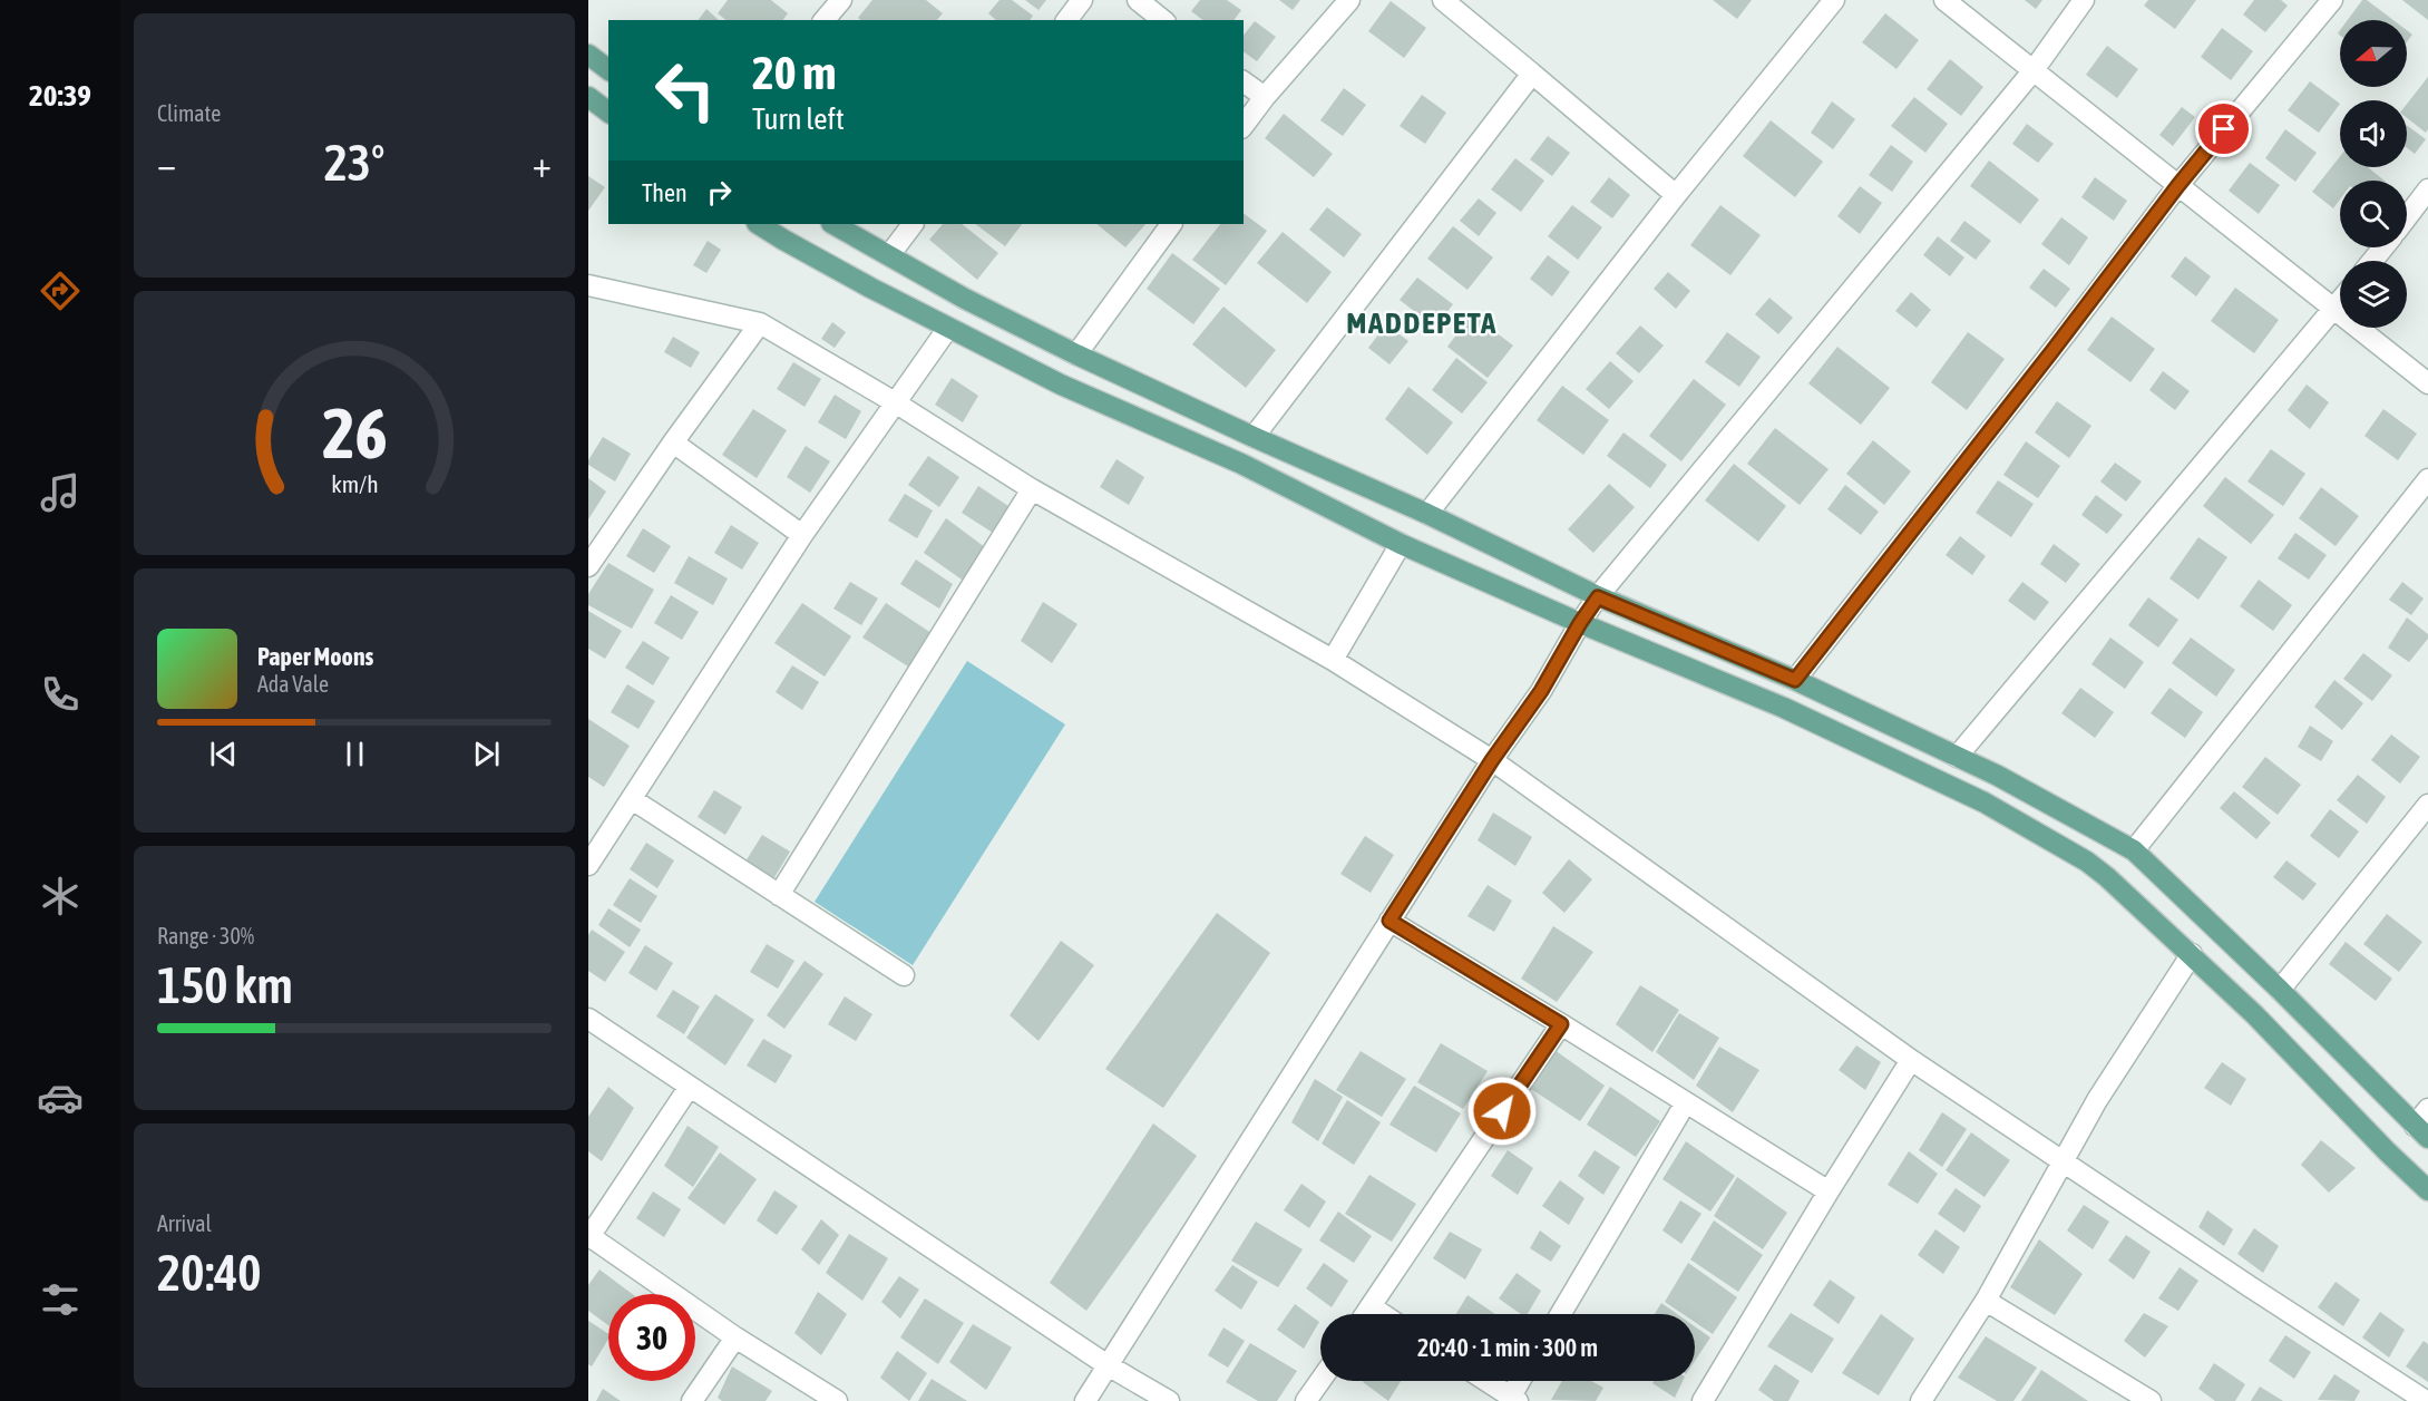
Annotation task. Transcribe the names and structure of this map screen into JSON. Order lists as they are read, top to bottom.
{
  "districts": ["MADDEPETA"],
  "north": "left",
  "page": {
    "tabs": "20:39",
    "tile": [
      "Climate",
      ["Range · 30%", "150 km"],
      ["Arrival", "20:40"]
    ],
    "turn": ["20 m", "Turn left"],
    "heat": ["−", "23°", "+"],
    "then": "Then",
    "song": ["Paper Moons", "Ada Vale"],
    "limit": "30",
    "trip": "20:40 · 1 min · 300 m",
    "gauge": ["26", "km/h"]
  }
}
